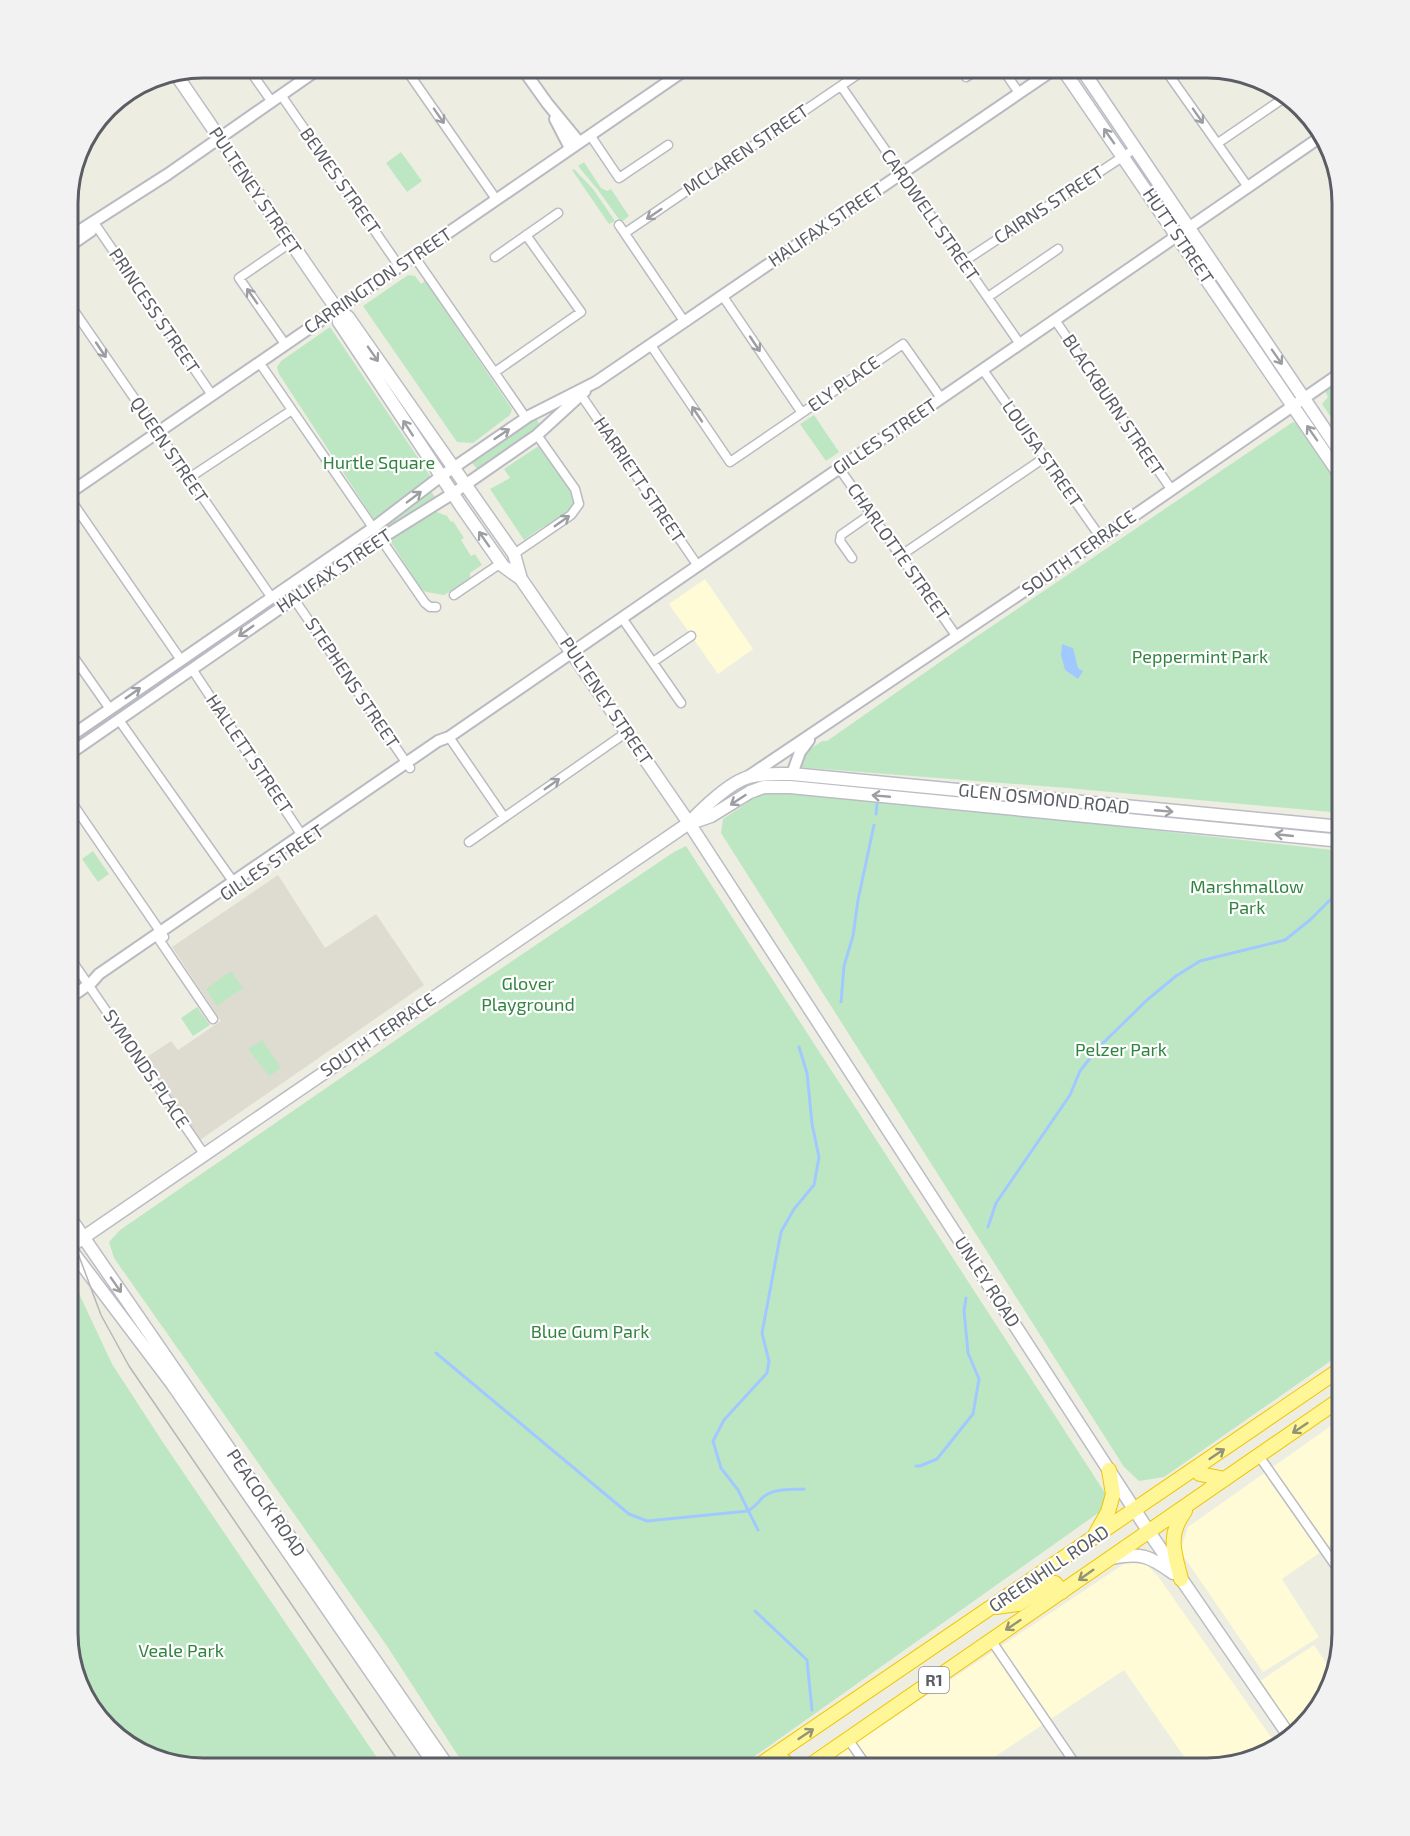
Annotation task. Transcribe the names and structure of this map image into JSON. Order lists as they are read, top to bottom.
{
  "streets": {
    "highway": ["GREENHILL ROAD", "R1"],
    "main road": [
      "PULTENEY STREET",
      "HUTT STREET",
      "SOUTH TERRACE",
      "GLEN OSMOND ROAD",
      "UNLEY ROAD",
      "PEACOCK ROAD"
    ],
    "street": [
      "MCLAREN STREET",
      "BEWES STREET",
      "CAIRNS STREET",
      "CARDWELL STREET",
      "HALIFAX STREET",
      "CARRINGTON STREET",
      "PRINCESS STREET",
      "ELY PLACE",
      "BLACKBURN STREET",
      "GILLES STREET",
      "QUEEN STREET",
      "LOUISA STREET",
      "HARRIETT STREET",
      "CHARLOTTE STREET",
      "STEPHENS STREET",
      "HALLETT STREET",
      "SYMONDS PLACE"
    ]
  },
  "crossings": [
    ["MCLAREN STREET", "CARDWELL STREET"],
    ["BEWES STREET", "CARRINGTON STREET"],
    ["PULTENEY STREET", "HALIFAX STREET"],
    ["PULTENEY STREET", "CARRINGTON STREET"],
    ["PULTENEY STREET", "GILLES STREET"],
    ["PULTENEY STREET", "SOUTH TERRACE"],
    ["PULTENEY STREET", "UNLEY ROAD"],
    ["CAIRNS STREET", "CARDWELL STREET"],
    ["CAIRNS STREET", "HUTT STREET"],
    ["CARDWELL STREET", "HALIFAX STREET"],
    ["CARDWELL STREET", "GILLES STREET"],
    ["HALIFAX STREET", "ELY PLACE"],
    ["HALIFAX STREET", "QUEEN STREET"],
    ["HALIFAX STREET", "HARRIETT STREET"],
    ["HALIFAX STREET", "STEPHENS STREET"],
    ["HALIFAX STREET", "HALLETT STREET"],
    ["HUTT STREET", "GILLES STREET"],
    ["HUTT STREET", "SOUTH TERRACE"],
    ["CARRINGTON STREET", "PRINCESS STREET"],
    ["CARRINGTON STREET", "QUEEN STREET"],
    ["ELY PLACE", "GILLES STREET"],
    ["BLACKBURN STREET", "GILLES STREET"],
    ["BLACKBURN STREET", "SOUTH TERRACE"],
    ["GILLES STREET", "LOUISA STREET"],
    ["GILLES STREET", "HARRIETT STREET"],
    ["GILLES STREET", "CHARLOTTE STREET"],
    ["GILLES STREET", "STEPHENS STREET"],
    ["GILLES STREET", "HALLETT STREET"],
    ["GILLES STREET", "SYMONDS PLACE"],
    ["LOUISA STREET", "SOUTH TERRACE"],
    ["CHARLOTTE STREET", "SOUTH TERRACE"],
    ["SOUTH TERRACE", "GLEN OSMOND ROAD"],
    ["SOUTH TERRACE", "SYMONDS PLACE"],
    ["SOUTH TERRACE", "UNLEY ROAD"],
    ["SOUTH TERRACE", "PEACOCK ROAD"],
    ["UNLEY ROAD", "GREENHILL ROAD"]
  ],
  "one_way": ["MCLAREN STREET", "QUEEN STREET"],
  "parks": [
    "Hurtle Square",
    "Peppermint Park",
    "Marshmallow Park",
    "Glover Playground",
    "Pelzer Park",
    "Blue Gum Park",
    "Veale Park"
  ]
}
